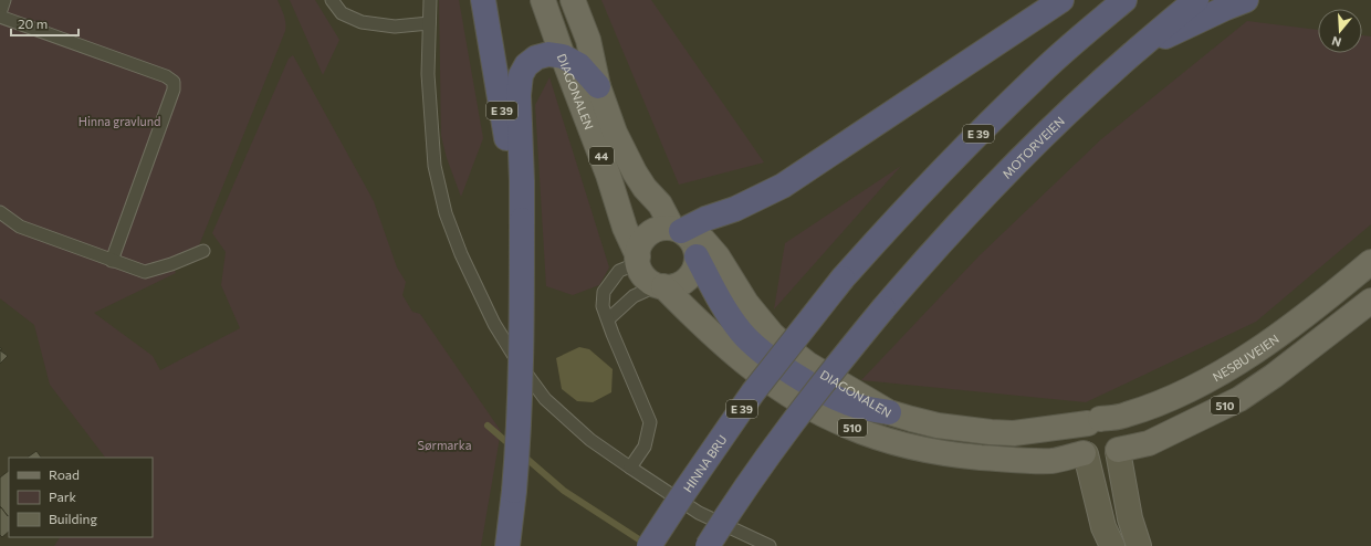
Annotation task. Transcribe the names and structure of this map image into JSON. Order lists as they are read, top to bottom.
{
  "streets": {
    "highway": [
      "E 39",
      "MOTORVEIEN",
      "510",
      "HINNA BRU"
    ],
    "main road": ["DIAGONALEN", "44", "NESBUVEIEN"]
  },
  "crossings": [
    ["DIAGONALEN", "E 39"],
    ["DIAGONALEN", "44"],
    ["DIAGONALEN", "NESBUVEIEN"],
    ["DIAGONALEN", "510"],
    ["44", "510"],
    ["NESBUVEIEN", "510"]
  ],
  "parks": ["Hinna gravlund", "Sørmarka"],
  "legend": ["Road", "Park", "Building"],
  "scale_bar": "20 m",
  "north": "bottom"
}
